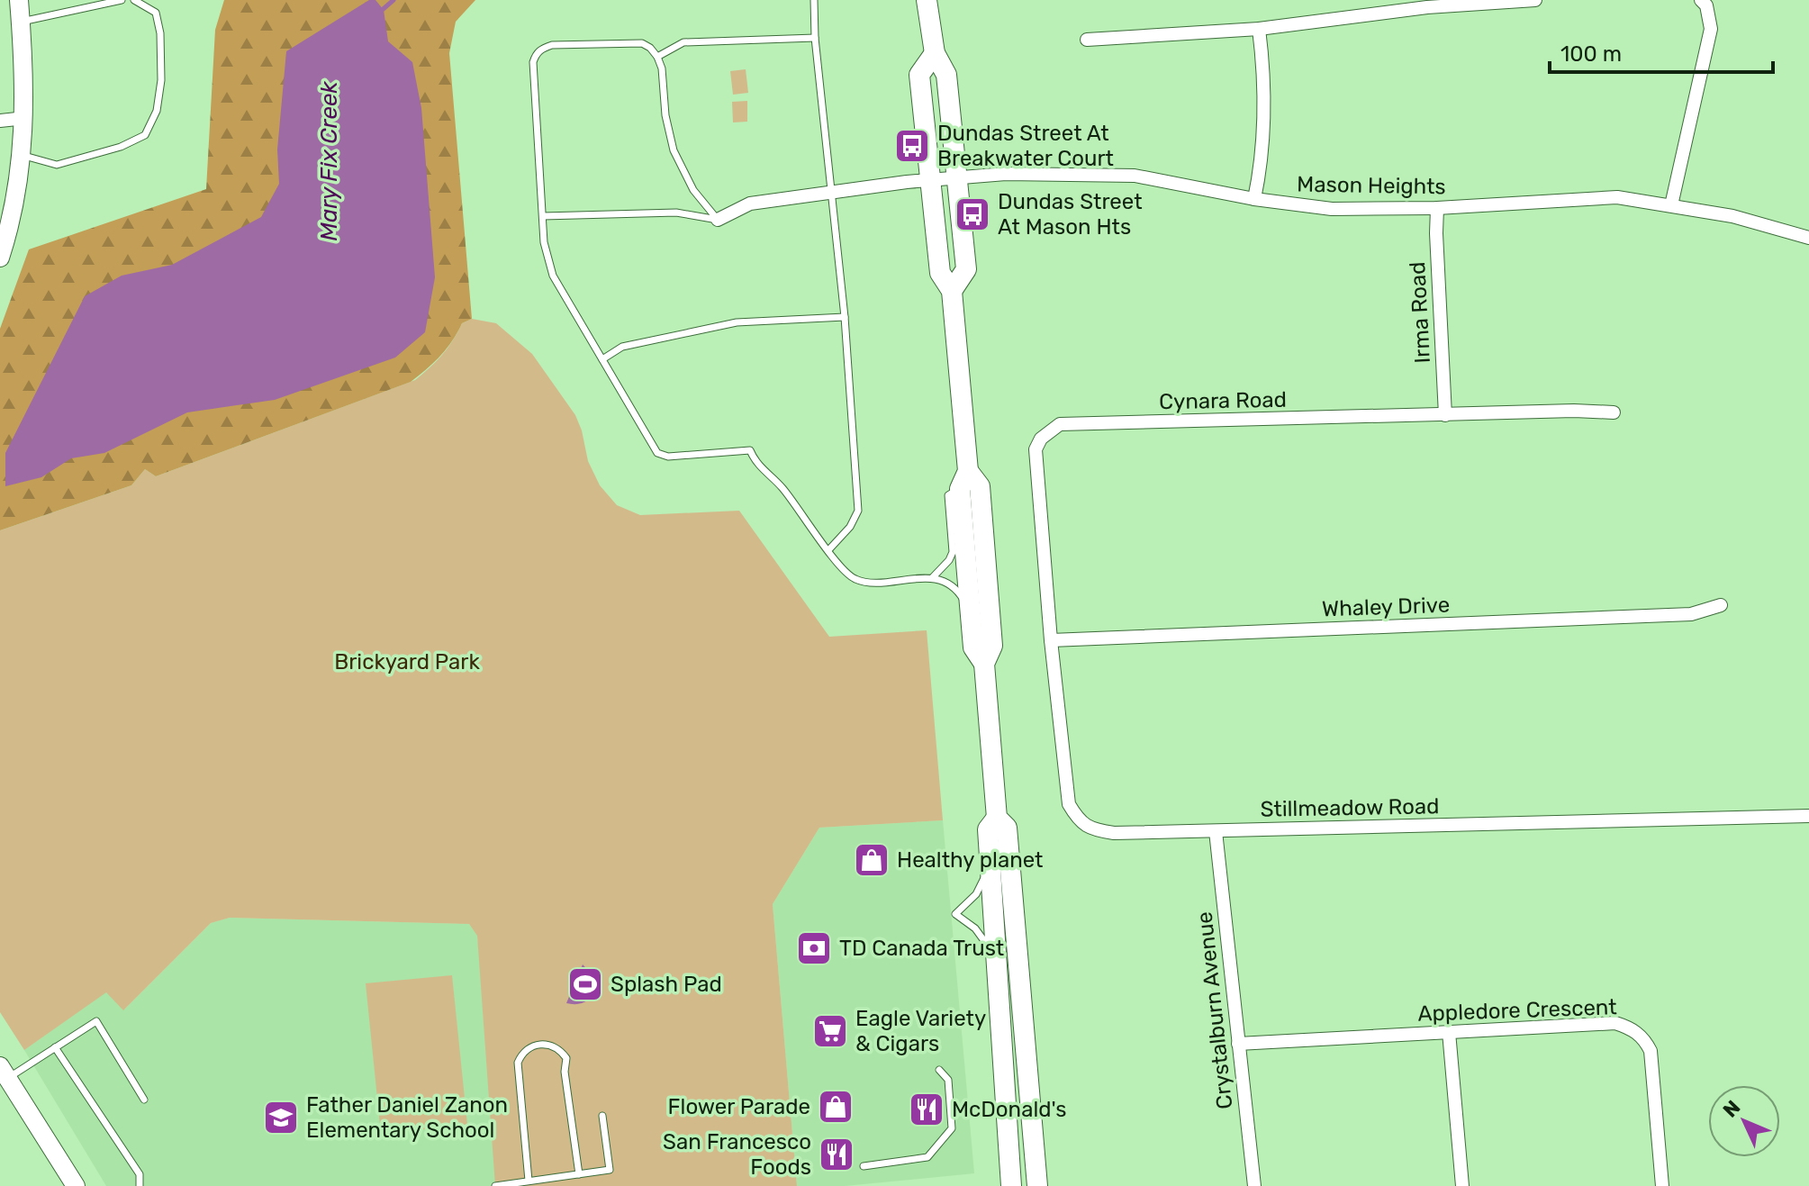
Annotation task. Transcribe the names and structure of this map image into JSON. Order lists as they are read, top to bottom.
{
  "streets": {
    "street": [
      "Mason Heights",
      "Irma Road",
      "Cynara Road",
      "Whaley Drive",
      "Stillmeadow Road",
      "Crystalburn Avenue",
      "Appledore Crescent"
    ]
  },
  "crossings": [
    ["Mason Heights", "Irma Road"],
    ["Irma Road", "Cynara Road"],
    ["Cynara Road", "Whaley Drive"],
    ["Cynara Road", "Stillmeadow Road"],
    ["Whaley Drive", "Stillmeadow Road"],
    ["Stillmeadow Road", "Crystalburn Avenue"],
    ["Crystalburn Avenue", "Appledore Crescent"]
  ],
  "water": ["Mary Fix Creek"],
  "parks": ["Brickyard Park"],
  "places": {
    "bus stop": ["Dundas Street At Breakwater Court", "Dundas Street At Mason Hts"],
    "shop": ["Healthy planet", "Flower Parade"],
    "bank": ["TD Canada Trust"],
    "sports": ["Splash Pad"],
    "supermarket": ["Eagle Variety & Cigars"],
    "restaurant": ["McDonald's", "San Francesco Foods"],
    "school or university": ["Father Daniel Zanon Elementary School"]
  },
  "scale_bar": "100 m",
  "north": "top left"
}
